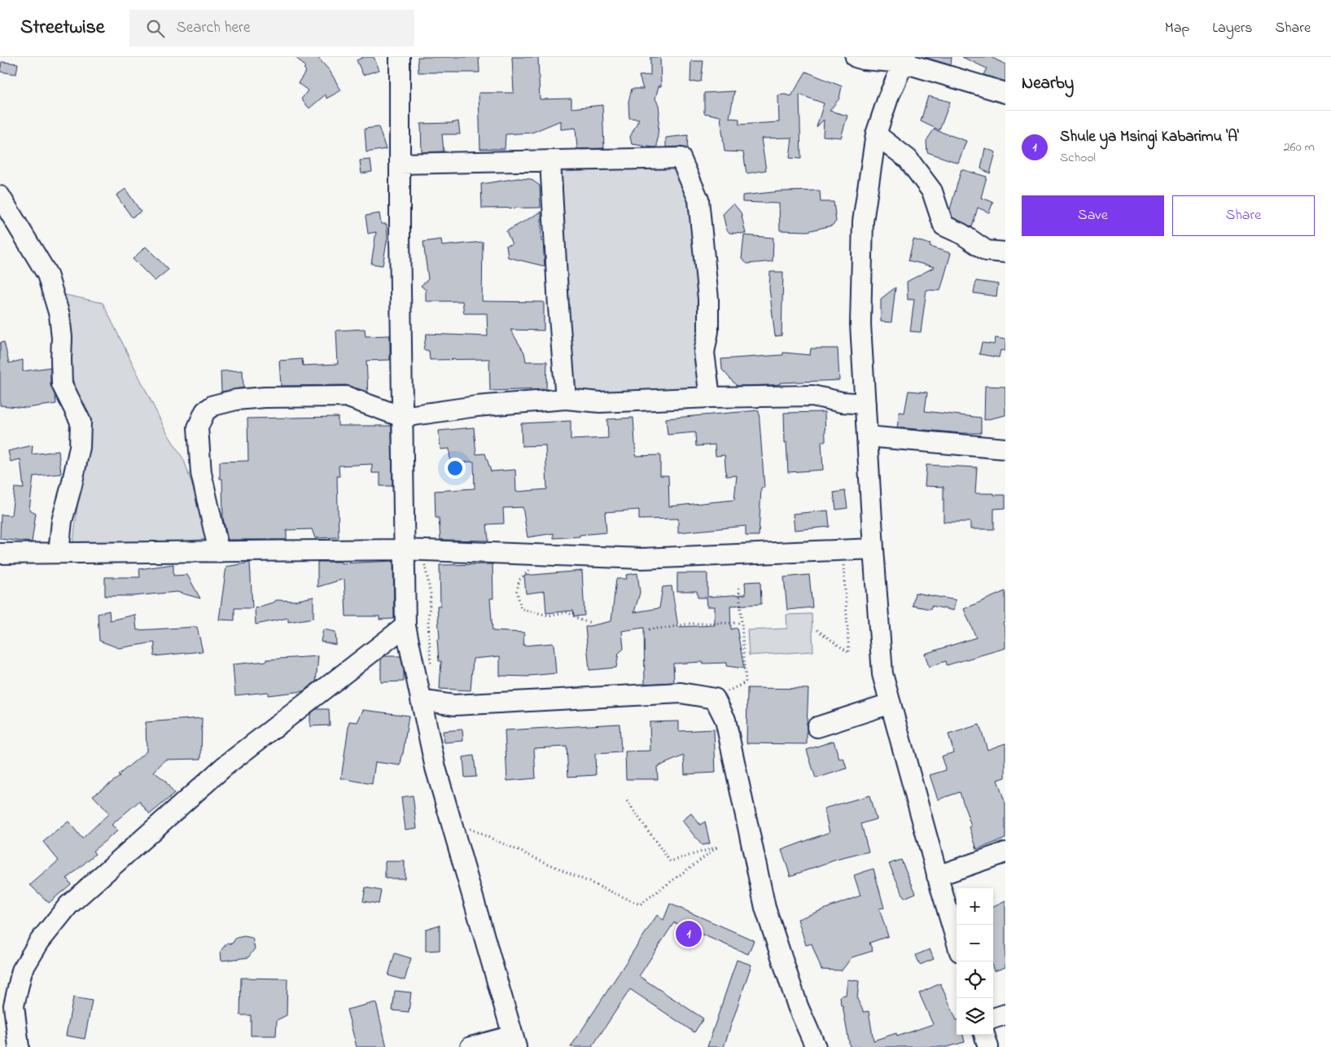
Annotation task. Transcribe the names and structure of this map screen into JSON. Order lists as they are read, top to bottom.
{
  "page": {
    "header": "Streetwise",
    "search": "Search here",
    "nav": ["Map", "Layers", "Share"],
    "heading": "Nearby",
    "list": [
      {
        "mark": "1",
        "name": "Shule ya Msingi Kabarimu 'A'",
        "note": "School",
        "value": "260 m"
      }
    ],
    "buttons": ["Save", "Share"],
    "map_buttons": ["+", "−"],
    "pins": "1"
  }
}
